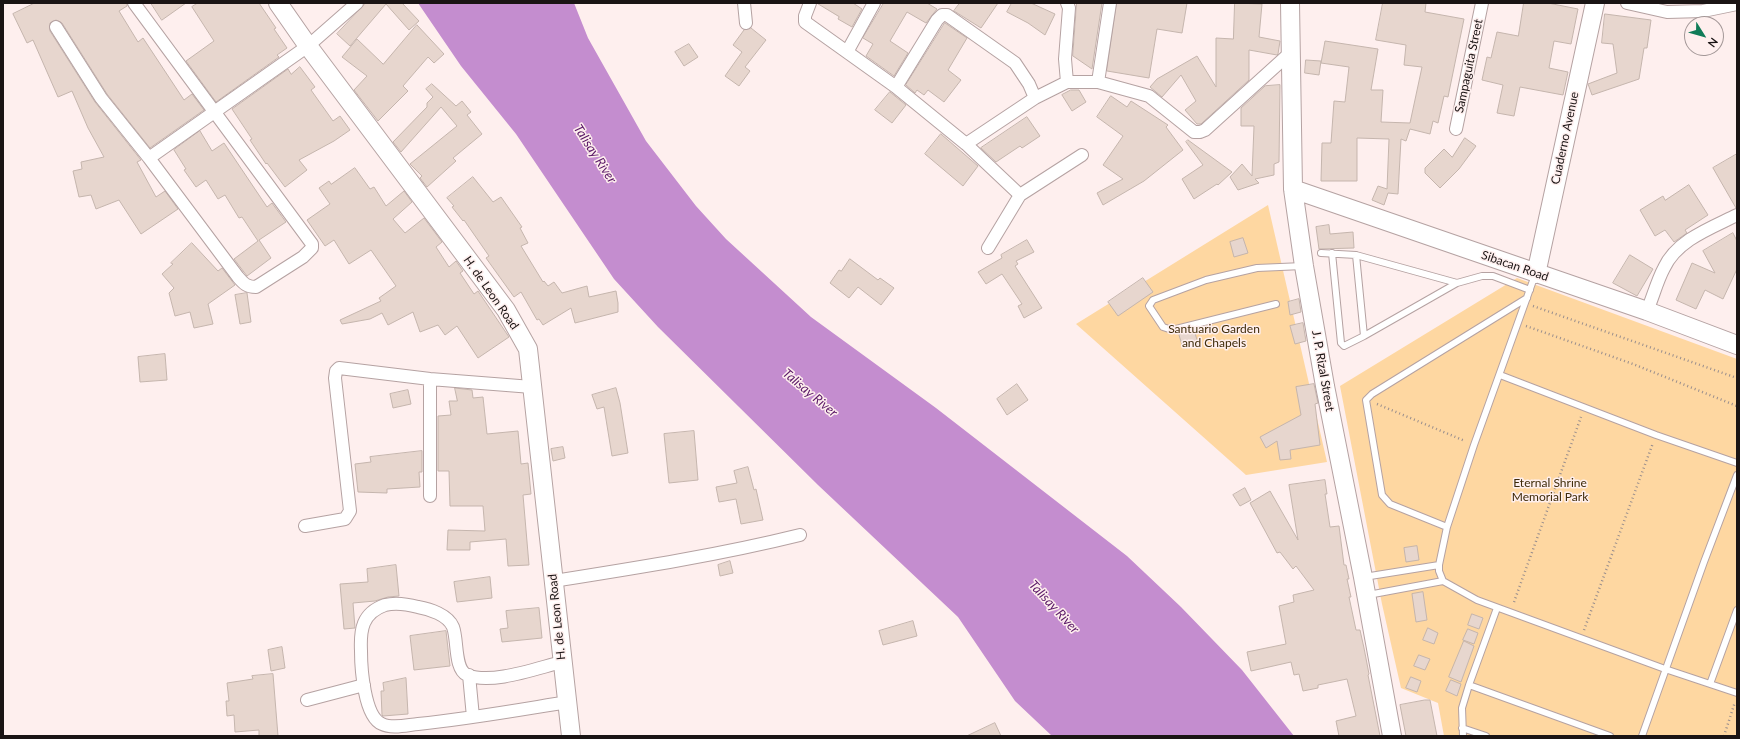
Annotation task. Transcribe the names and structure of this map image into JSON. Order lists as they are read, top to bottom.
{
  "streets": {
    "street": [
      "Sampaguita Street",
      "Cuaderno Avenue",
      "Sibacan Road",
      "H. de Leon Road",
      "J. P. Rizal Street"
    ]
  },
  "crossings": [
    ["Cuaderno Avenue", "Sibacan Road"],
    ["Sibacan Road", "J. P. Rizal Street"]
  ],
  "water": ["Talisay River"],
  "parks": ["Santuario Garden and Chapels", "Eternal Shrine Memorial Park"],
  "north": "bottom right"
}
